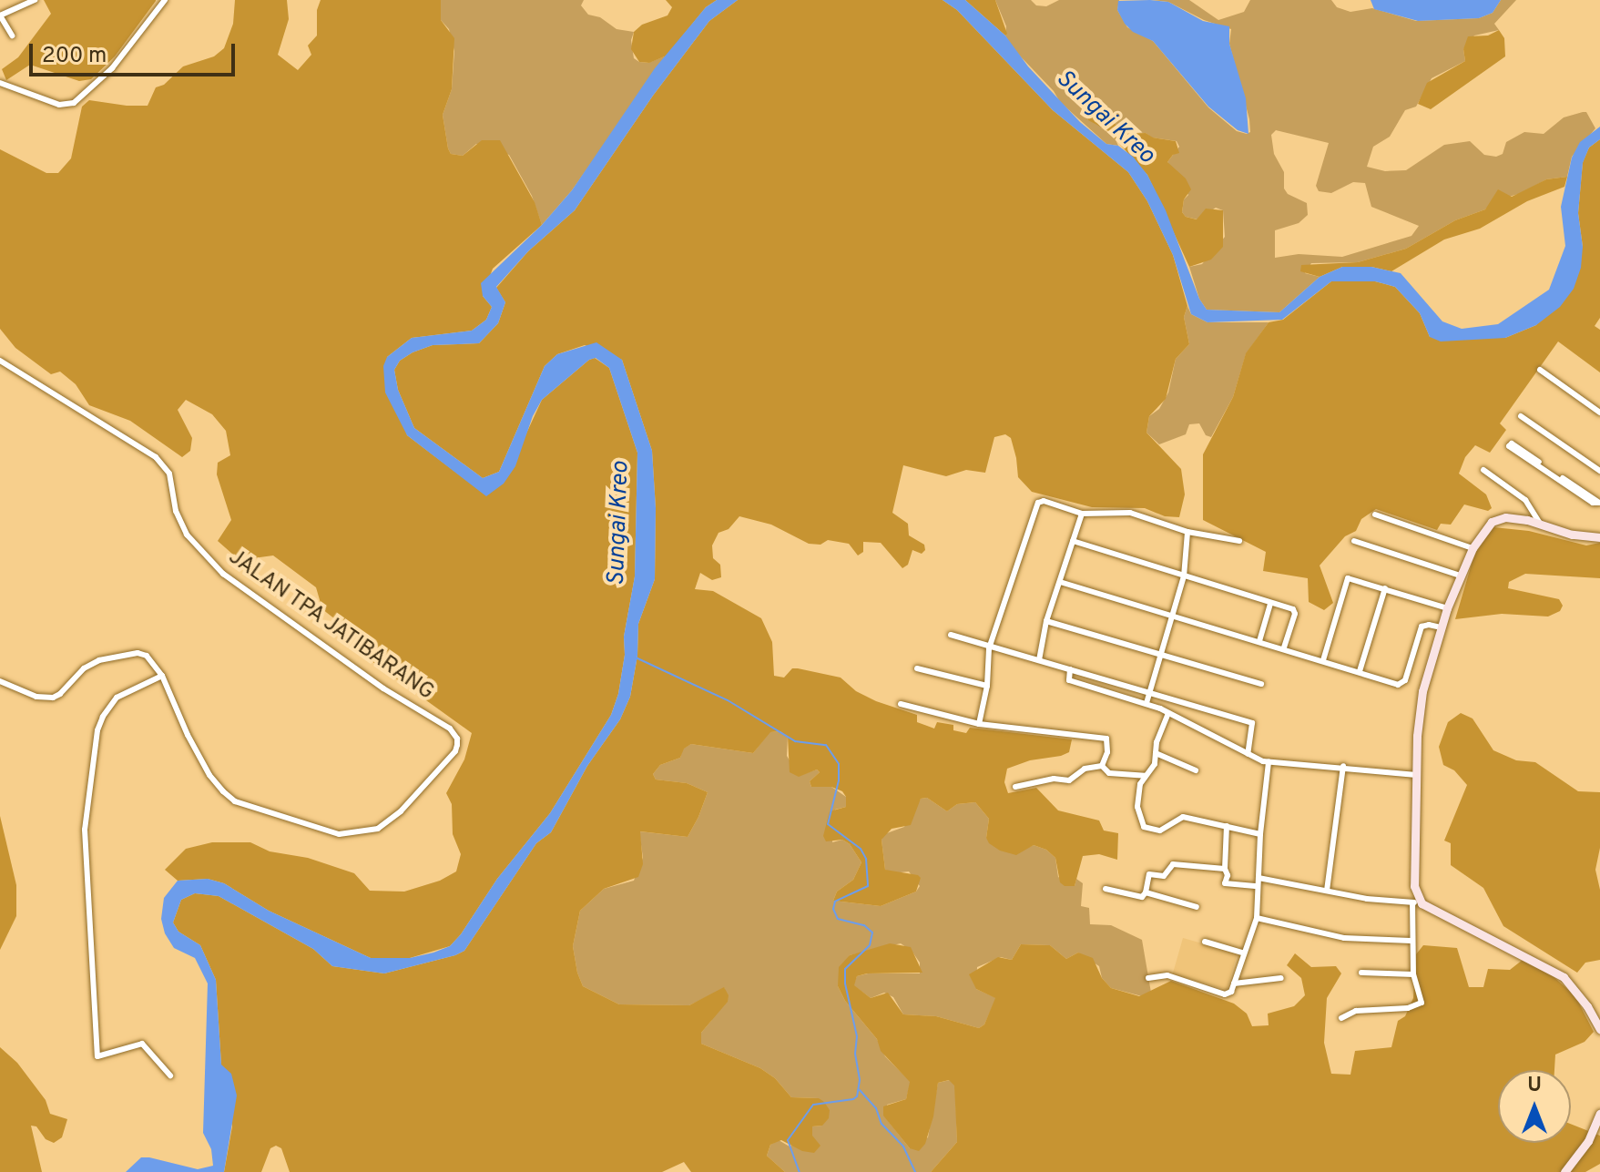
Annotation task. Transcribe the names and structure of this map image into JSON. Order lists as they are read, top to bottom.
{
  "streets": {
    "street": ["JALAN TPA JATIBARANG"]
  },
  "water": ["Sungai Kreo"],
  "scale_bar": "200 m",
  "north": "top"
}
